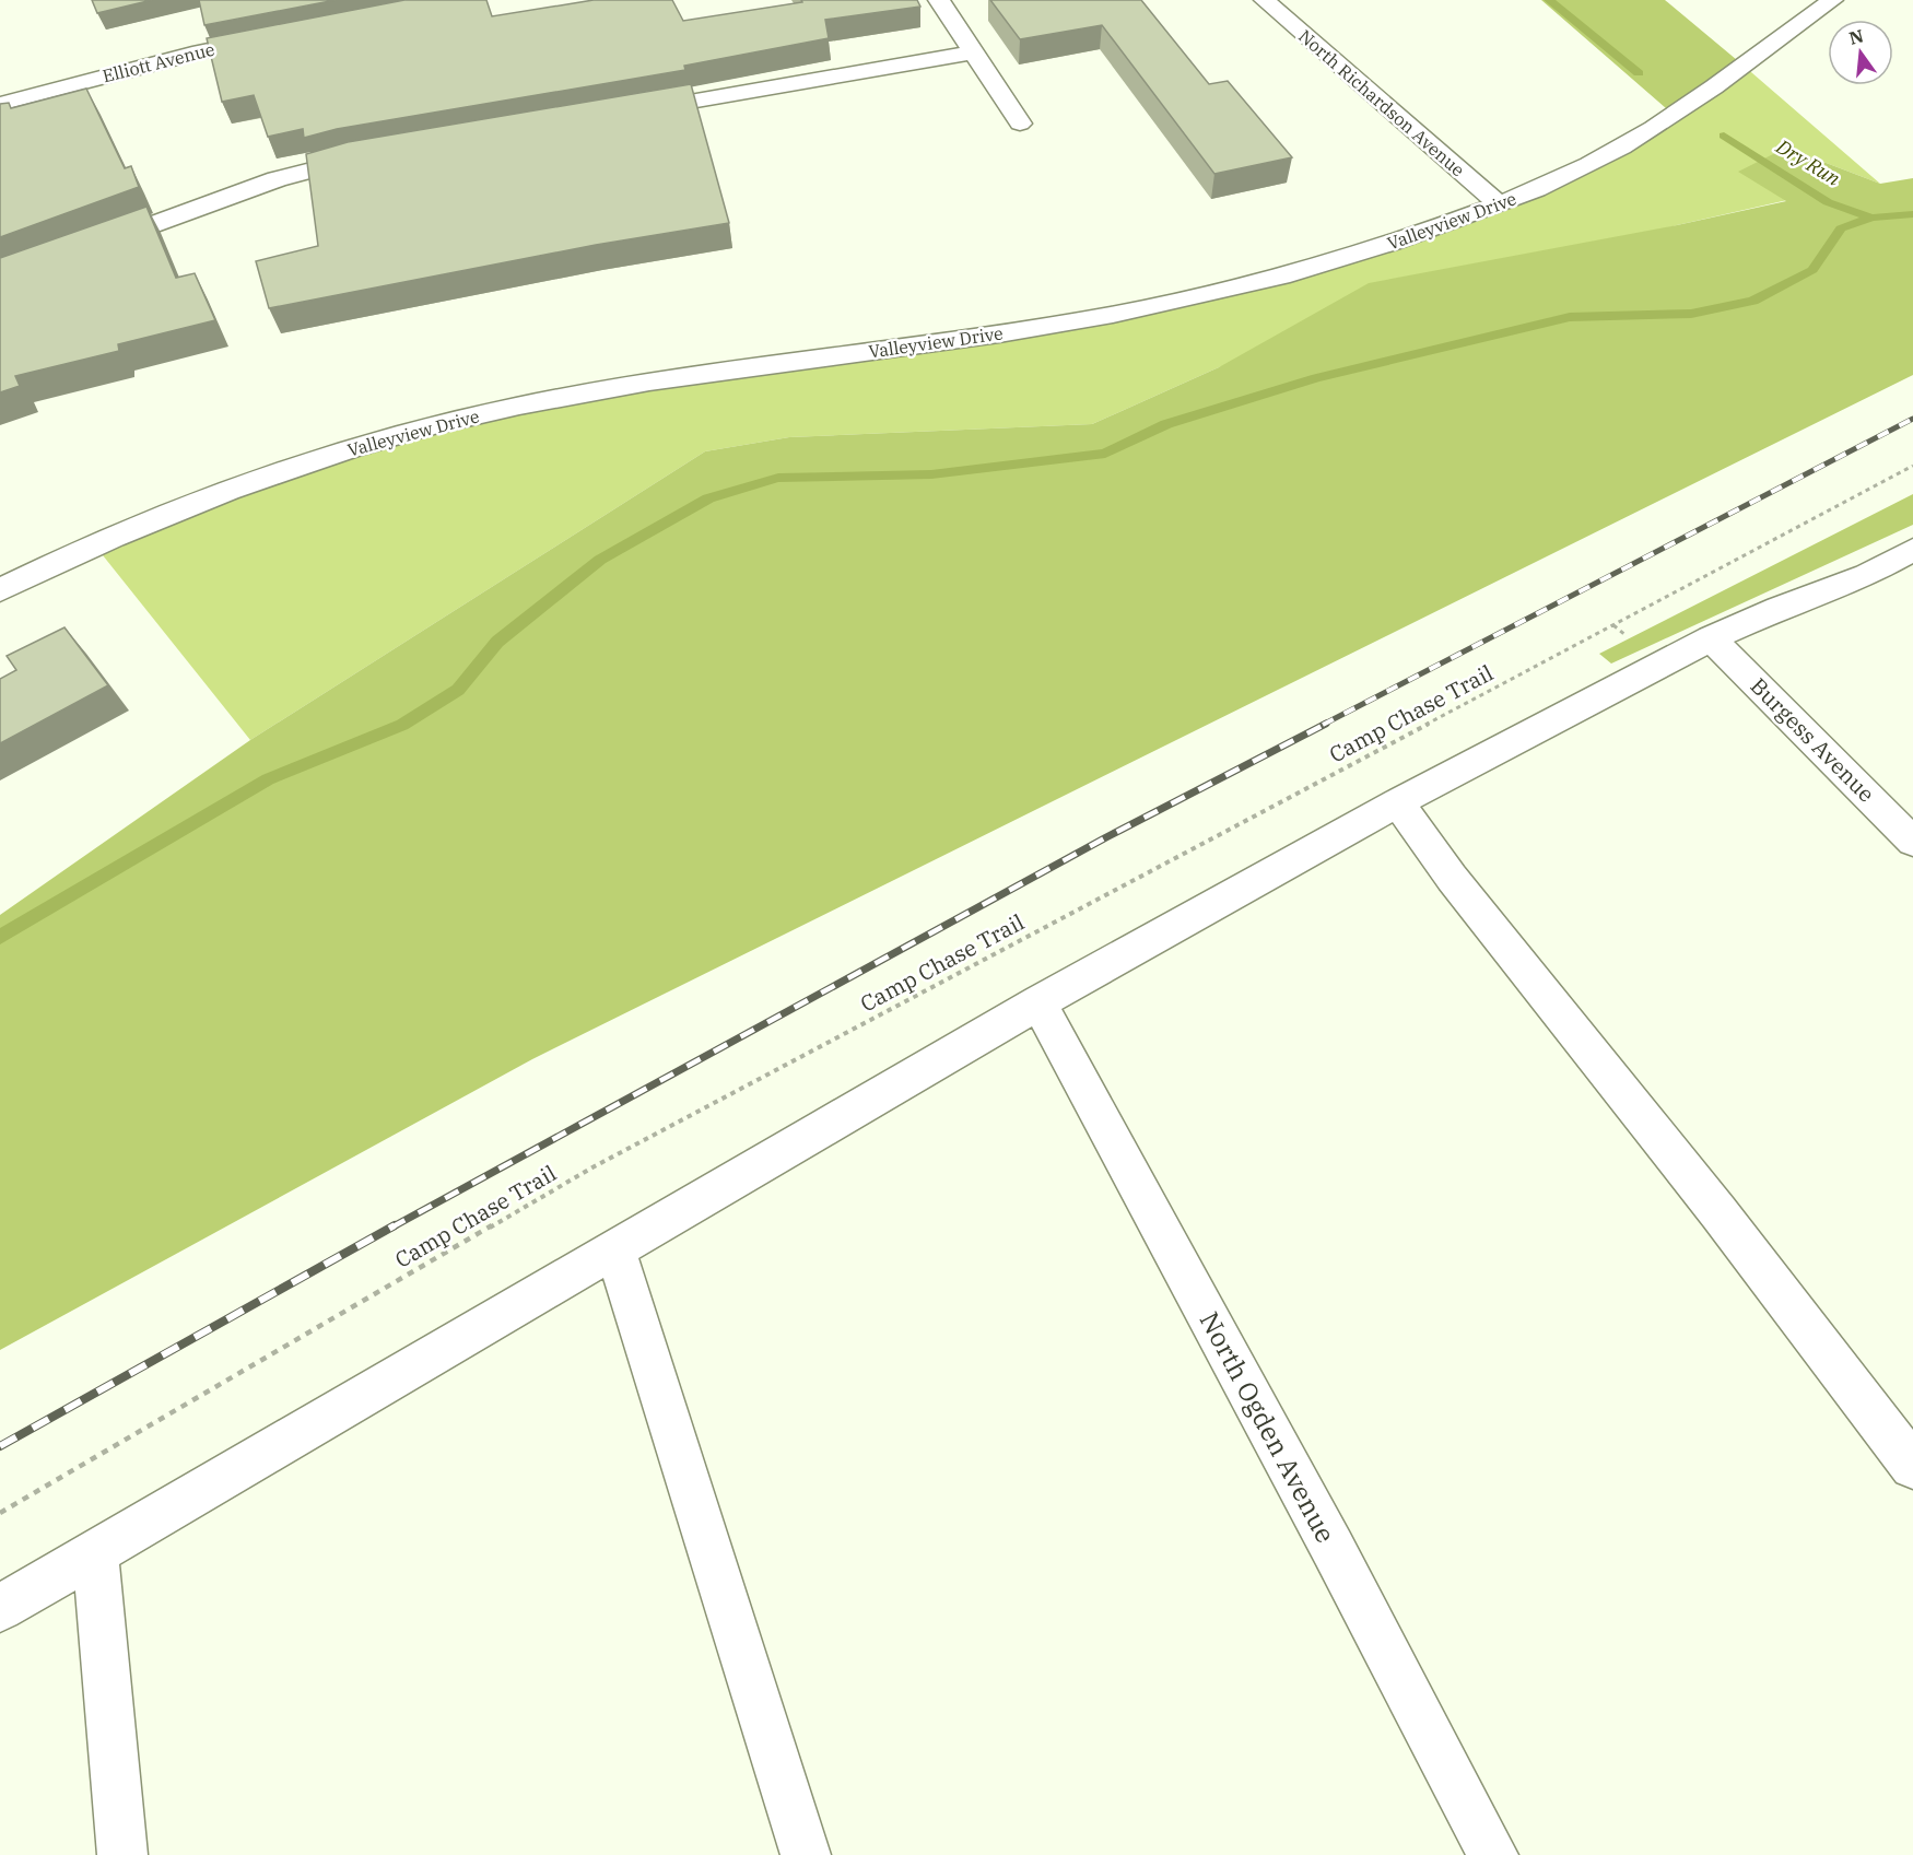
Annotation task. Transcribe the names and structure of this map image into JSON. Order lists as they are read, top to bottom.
{
  "streets": {
    "street": [
      "Elliott Avenue",
      "North Richardson Avenue",
      "Valleyview Drive",
      "Burgess Avenue",
      "North Ogden Avenue"
    ],
    "path": ["Camp Chase Trail"]
  },
  "crossings": [
    ["North Richardson Avenue", "Valleyview Drive"]
  ],
  "water": ["Dry Run"],
  "north": "top"
}
